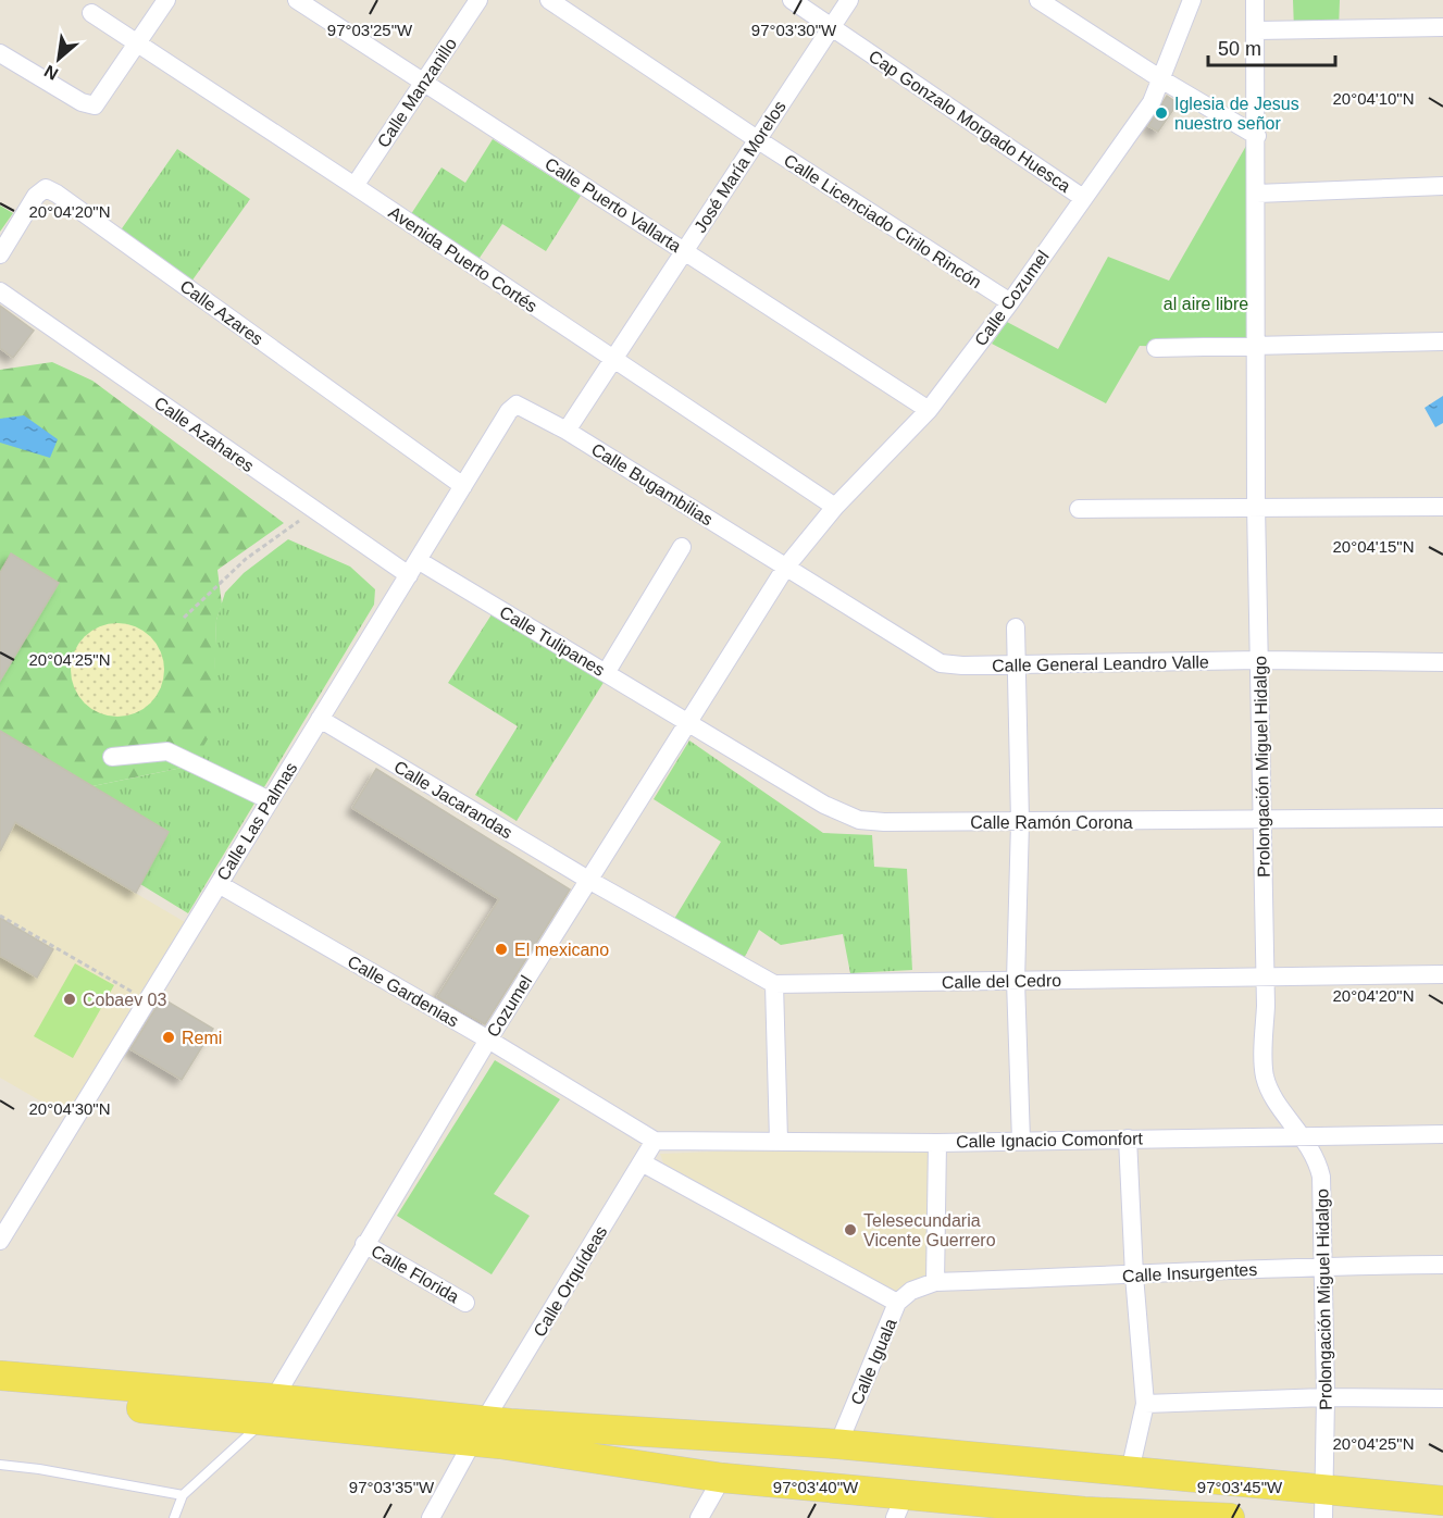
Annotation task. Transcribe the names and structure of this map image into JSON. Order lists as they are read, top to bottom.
{
  "streets": {
    "street": [
      "Calle Manzanillo",
      "Cap Gonzalo Morgado Huesca",
      "José María Morelos",
      "Calle Puerto Vallarta",
      "Calle Licenciado Cirilo Rincón",
      "Avenida Puerto Cortés",
      "Calle Cozumel",
      "Calle Azares",
      "Calle Azahares",
      "Calle Bugambilias",
      "Calle Tulipanes",
      "Calle General Leandro Valle",
      "Prolongación Miguel Hidalgo",
      "Calle Jacarandas",
      "Calle Las Palmas",
      "Calle Ramón Corona",
      "Calle del Cedro",
      "Calle Gardenias",
      "Cozumel",
      "Calle Ignacio Comonfort",
      "Calle Insurgentes",
      "Calle Florida",
      "Calle Orquídeas",
      "Calle Iguala"
    ]
  },
  "crossings": [
    ["Calle Manzanillo", "Calle Puerto Vallarta"],
    ["Calle Manzanillo", "Avenida Puerto Cortés"],
    ["Cap Gonzalo Morgado Huesca", "José María Morelos"],
    ["Cap Gonzalo Morgado Huesca", "Calle Cozumel"],
    ["José María Morelos", "Calle Puerto Vallarta"],
    ["José María Morelos", "Calle Licenciado Cirilo Rincón"],
    ["José María Morelos", "Avenida Puerto Cortés"],
    ["José María Morelos", "Calle Bugambilias"],
    ["Calle Puerto Vallarta", "Calle Cozumel"],
    ["Calle Licenciado Cirilo Rincón", "Calle Cozumel"],
    ["Avenida Puerto Cortés", "Calle Cozumel"],
    ["Calle Cozumel", "Calle Bugambilias"],
    ["Calle Cozumel", "Calle General Leandro Valle"],
    ["Calle Cozumel", "Cozumel"],
    ["Calle Azares", "Calle Las Palmas"],
    ["Calle Azahares", "Calle Tulipanes"],
    ["Calle Azahares", "Calle Las Palmas"],
    ["Calle Bugambilias", "Calle General Leandro Valle"],
    ["Calle Bugambilias", "Calle Las Palmas"],
    ["Calle Bugambilias", "Cozumel"],
    ["Calle Tulipanes", "Calle Las Palmas"],
    ["Calle Tulipanes", "Calle Ramón Corona"],
    ["Calle Tulipanes", "Cozumel"],
    ["Calle General Leandro Valle", "Prolongación Miguel Hidalgo"],
    ["Calle General Leandro Valle", "Cozumel"],
    ["Prolongación Miguel Hidalgo", "Calle Ramón Corona"],
    ["Prolongación Miguel Hidalgo", "Calle del Cedro"],
    ["Prolongación Miguel Hidalgo", "Calle Ignacio Comonfort"],
    ["Prolongación Miguel Hidalgo", "Calle Insurgentes"],
    ["Calle Jacarandas", "Calle Las Palmas"],
    ["Calle Jacarandas", "Cozumel"],
    ["Calle Las Palmas", "Calle Gardenias"],
    ["Calle Ramón Corona", "Cozumel"],
    ["Calle Gardenias", "Cozumel"],
    ["Calle Gardenias", "Calle Ignacio Comonfort"],
    ["Calle Gardenias", "Calle Orquídeas"],
    ["Cozumel", "Calle Florida"],
    ["Calle Ignacio Comonfort", "Calle Orquídeas"],
    ["Calle Insurgentes", "Calle Iguala"]
  ],
  "parks": ["al aire libre"],
  "places": [
    "Iglesia de Jesus nuestro señor",
    "El mexicano",
    "Cobaev 03",
    "Remi",
    "Telesecundaria Vicente Guerrero"
  ],
  "scale_bar": "50 m",
  "north": "bottom left",
  "coordinates": [
    "97°03'25\"W",
    "97°03'30\"W",
    "20°04'10\"N",
    "20°04'20\"N",
    "20°04'15\"N",
    "20°04'25\"N",
    "20°04'30\"N",
    "97°03'35\"W",
    "97°03'40\"W",
    "97°03'45\"W"
  ]
}
